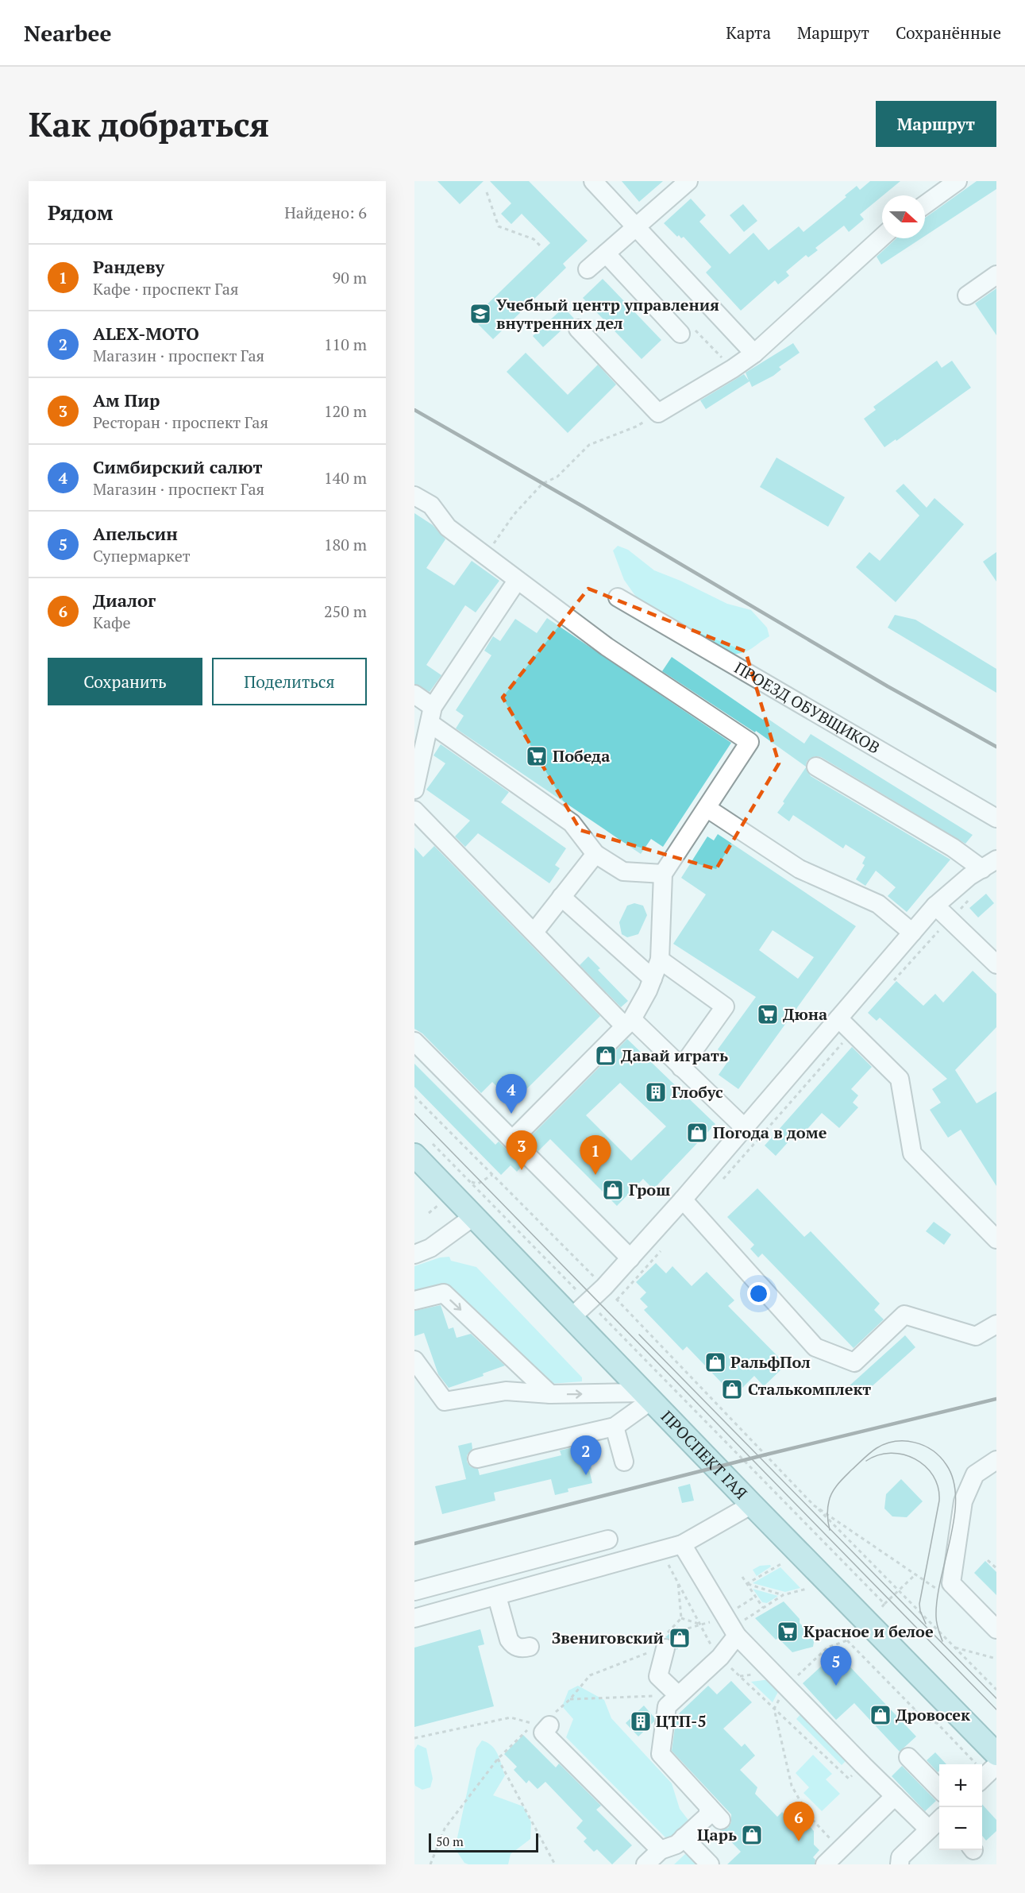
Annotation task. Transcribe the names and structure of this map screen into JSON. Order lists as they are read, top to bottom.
{
  "streets": {
    "main road": ["ПРОСПЕКТ ГАЯ"],
    "street": ["ПРОЕЗД ОБУВЩИКОВ"]
  },
  "places": {
    "school or university": ["Учебный центр управления внутренних дел"],
    "supermarket": ["Победа", "Дюна", "Красное и белое"],
    "shop": [
      "Давай играть",
      "Погода в доме",
      "Грош",
      "РальфПол",
      "Сталькомплект",
      "Звениговский",
      "Дровосек",
      "Царь"
    ],
    "building": ["Глобус", "ЦТП-5"]
  },
  "scale_bar": "50 m",
  "north": "right",
  "page": {
    "header": "Nearbee",
    "nav": ["Карта", "Маршрут", "Сохранённые"],
    "buttons": [
      "Маршрут",
      ["Сохранить", "Поделиться"]
    ],
    "title": "Как добраться",
    "heading": ["Рядом", "Найдено: 6"],
    "list": [
      {
        "mark": "1",
        "name": "Рандеву",
        "note": "Кафе · проспект Гая",
        "value": "90 m"
      },
      {
        "mark": "2",
        "name": "ALEX-MOTO",
        "note": "Магазин · проспект Гая",
        "value": "110 m"
      },
      {
        "mark": "3",
        "name": "Ам Пир",
        "note": "Ресторан · проспект Гая",
        "value": "120 m"
      },
      {
        "mark": "4",
        "name": "Симбирский салют",
        "note": "Магазин · проспект Гая",
        "value": "140 m"
      },
      {
        "mark": "5",
        "name": "Апельсин",
        "note": "Супермаркет",
        "value": "180 m"
      },
      {
        "mark": "6",
        "name": "Диалог",
        "note": "Кафе",
        "value": "250 m"
      }
    ],
    "pins": [
      "4",
      "3",
      "1",
      "2",
      "5",
      "6"
    ],
    "map_buttons": ["+", "−"],
    "scale": "50 m"
  }
}
